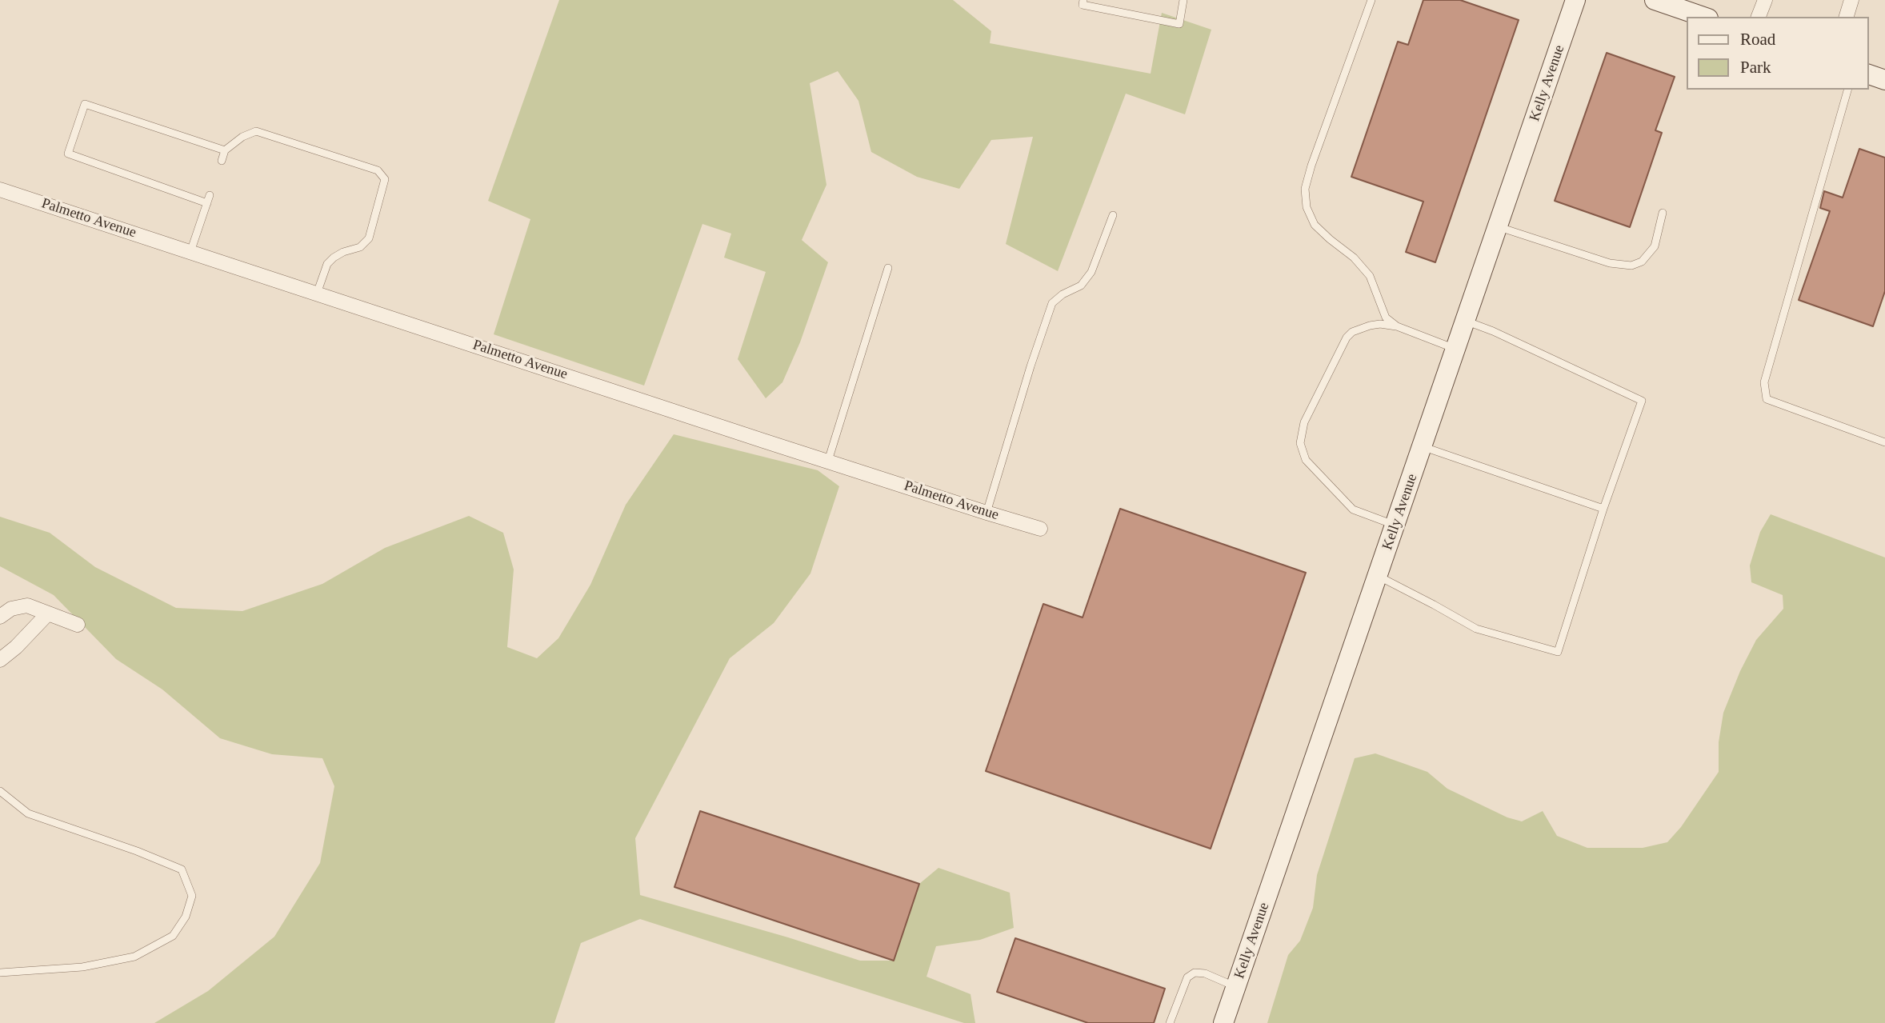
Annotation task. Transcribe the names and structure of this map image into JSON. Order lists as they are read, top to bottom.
{
  "streets": {
    "main road": ["Kelly Avenue"],
    "street": ["Palmetto Avenue"]
  },
  "legend": ["Road", "Park"]
}
